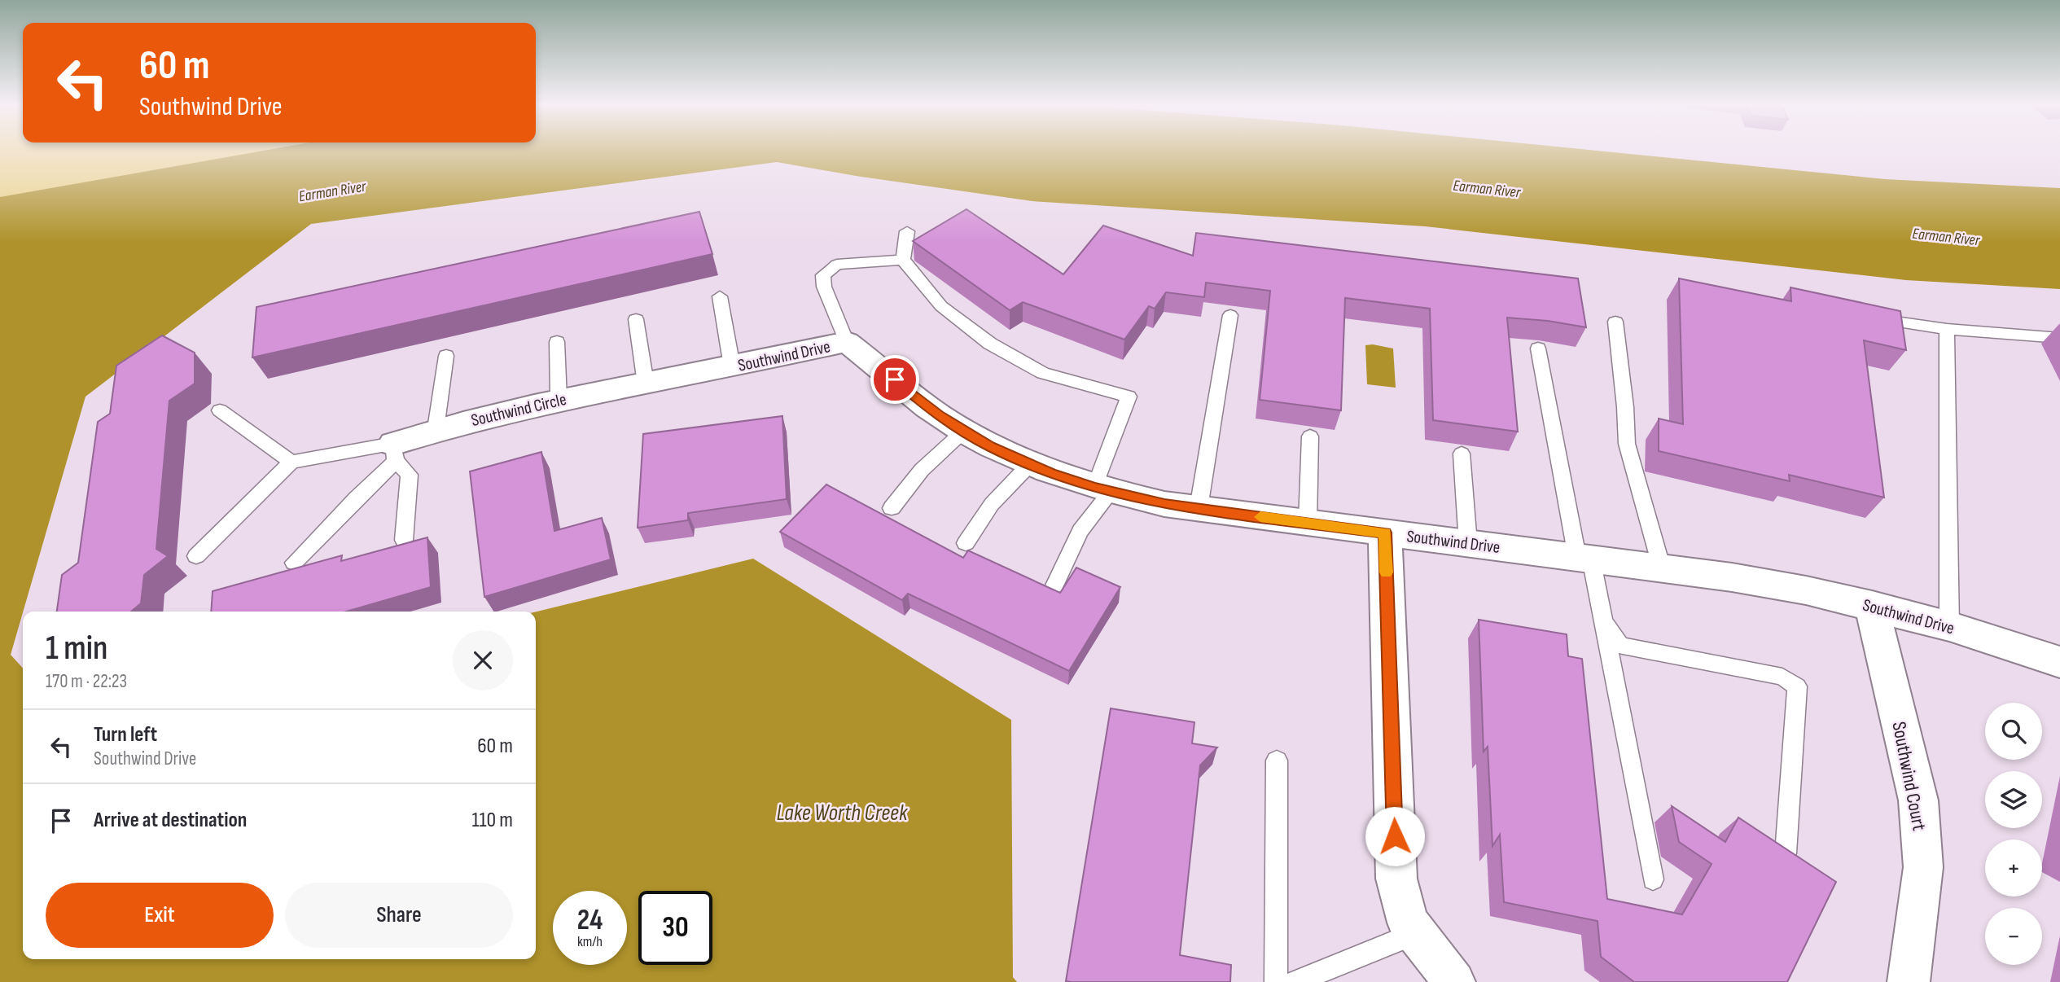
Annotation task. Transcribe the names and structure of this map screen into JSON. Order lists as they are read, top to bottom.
{
  "streets": {
    "street": ["Southwind Drive", "Southwind Circle", "Southwind Court"]
  },
  "crossings": [
    ["Southwind Drive", "Southwind Circle"],
    ["Southwind Drive", "Southwind Court"]
  ],
  "water": ["Earman River", "Lake Worth Creek"],
  "page": {
    "turn": ["60 m", "Southwind Drive"],
    "heading": ["1 min", "170 m · 22:23"],
    "map_buttons": ["+", "−"],
    "list": [
      {
        "name": "Turn left",
        "note": "Southwind Drive",
        "value": "60 m"
      },
      {
        "name": "Arrive at destination",
        "value": "110 m"
      }
    ],
    "buttons": ["Exit", "Share"],
    "speed": "24 km/h",
    "limit": "30"
  }
}
